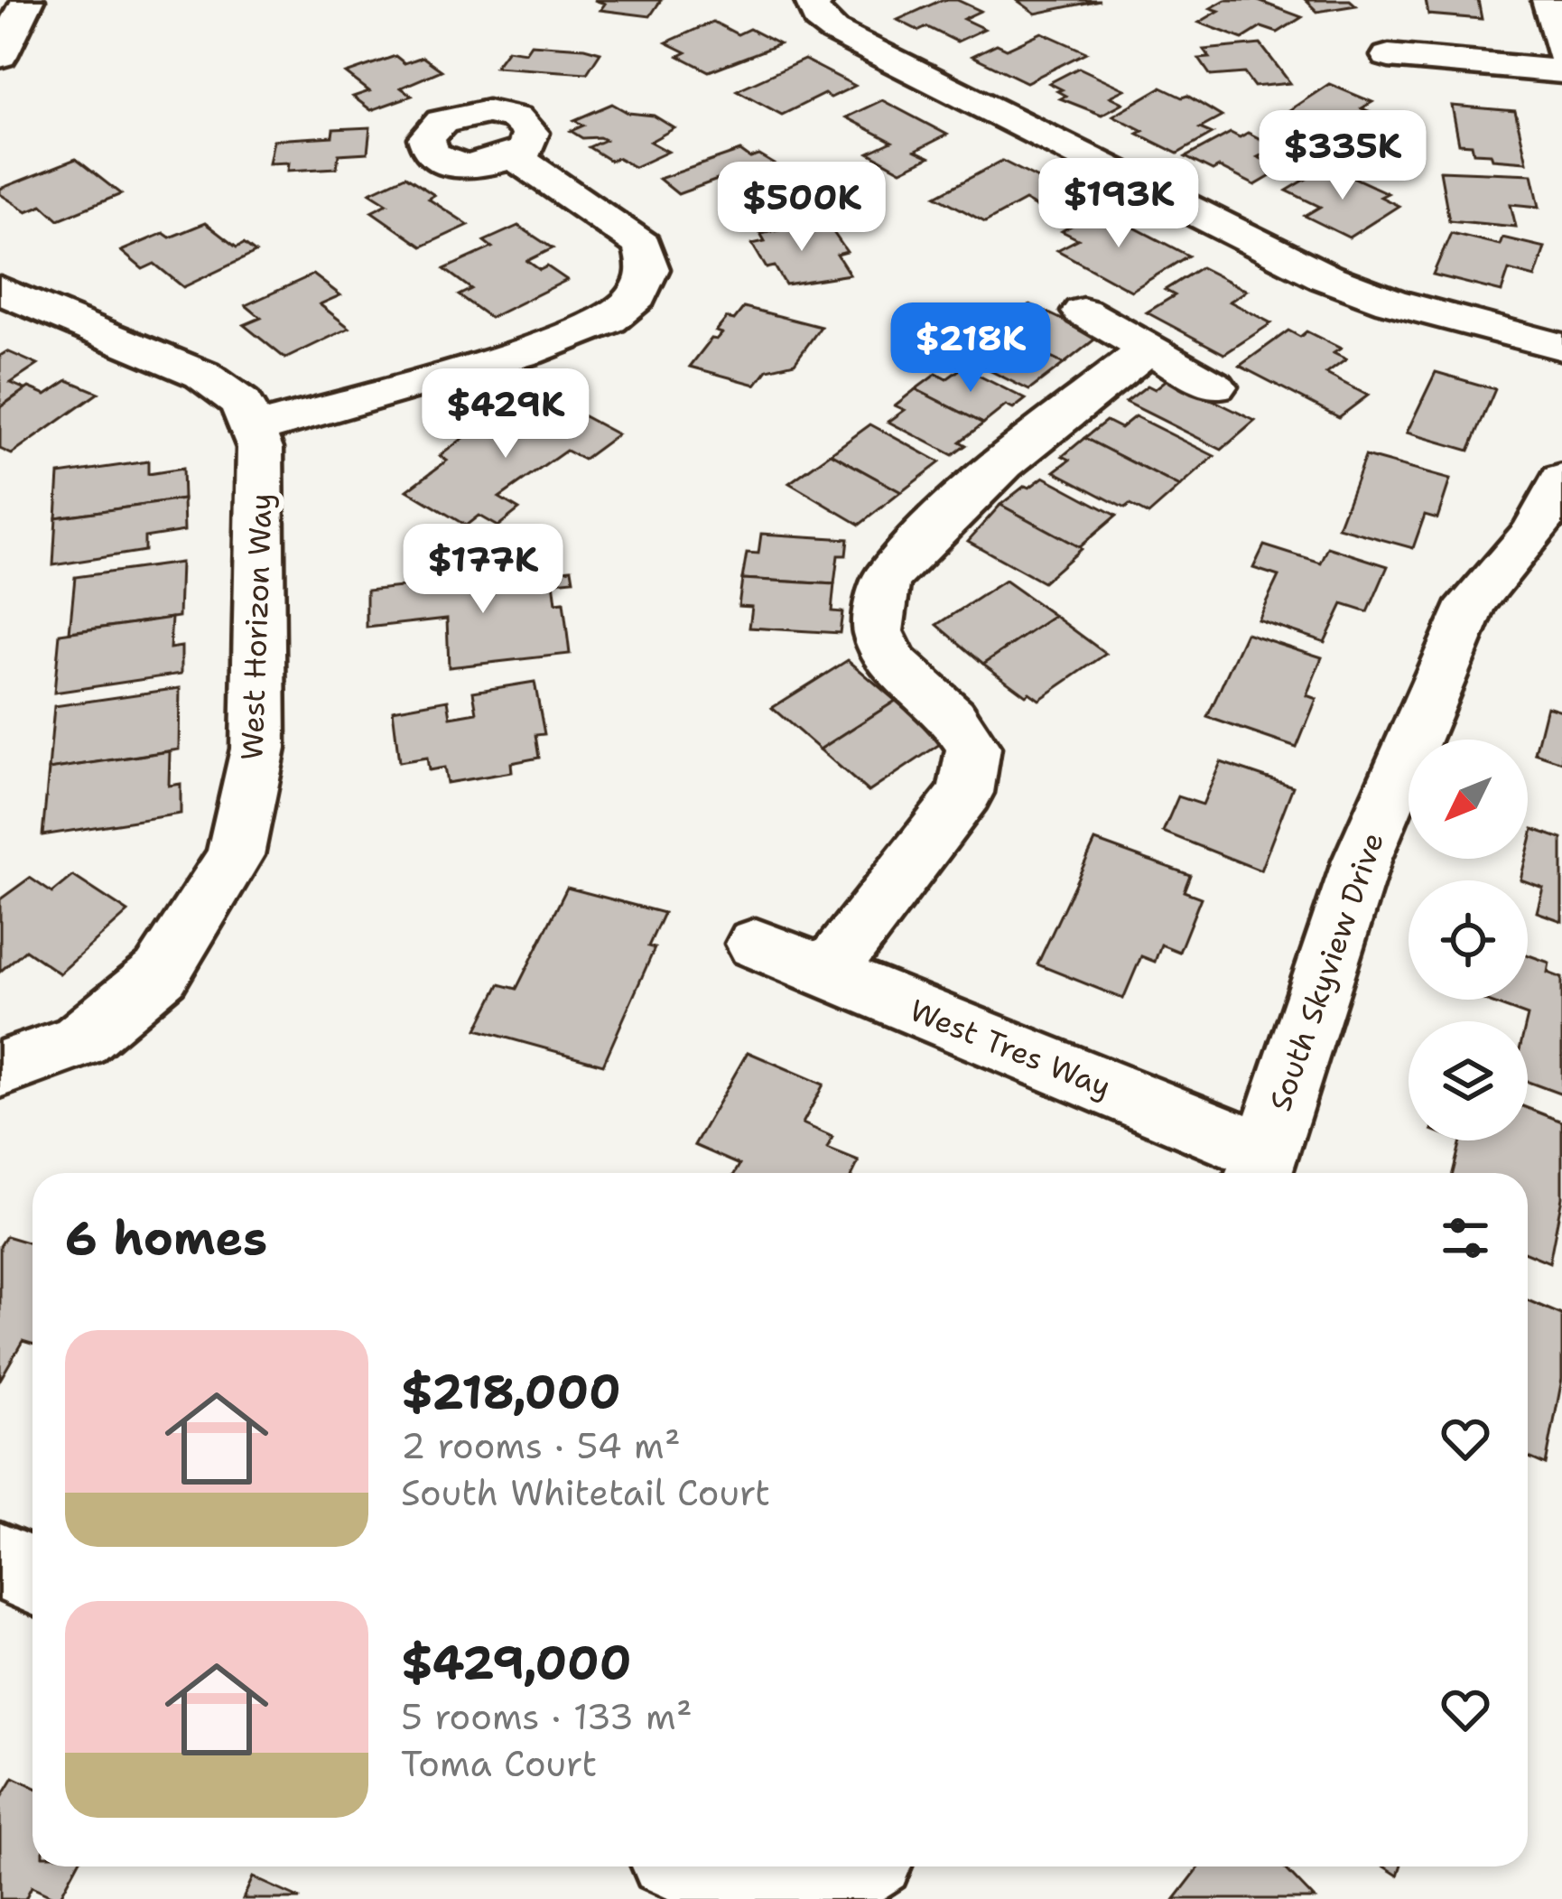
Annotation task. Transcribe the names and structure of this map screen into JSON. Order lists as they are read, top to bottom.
{
  "streets": {
    "street": ["West Horizon Way", "South Skyview Drive", "West Tres Way"]
  },
  "crossings": [
    ["South Skyview Drive", "West Tres Way"]
  ],
  "north": "bottom left",
  "page": {
    "price": [
      "$335K",
      "$193K",
      "$500K",
      "$218K",
      "$429K",
      "$177K"
    ],
    "heading": "6 homes",
    "list": [
      {
        "name": "$218,000",
        "note": "2 rooms · 54 m² · South Whitetail Court"
      },
      {
        "name": "$429,000",
        "note": "5 rooms · 133 m² · Toma Court"
      }
    ]
  }
}
